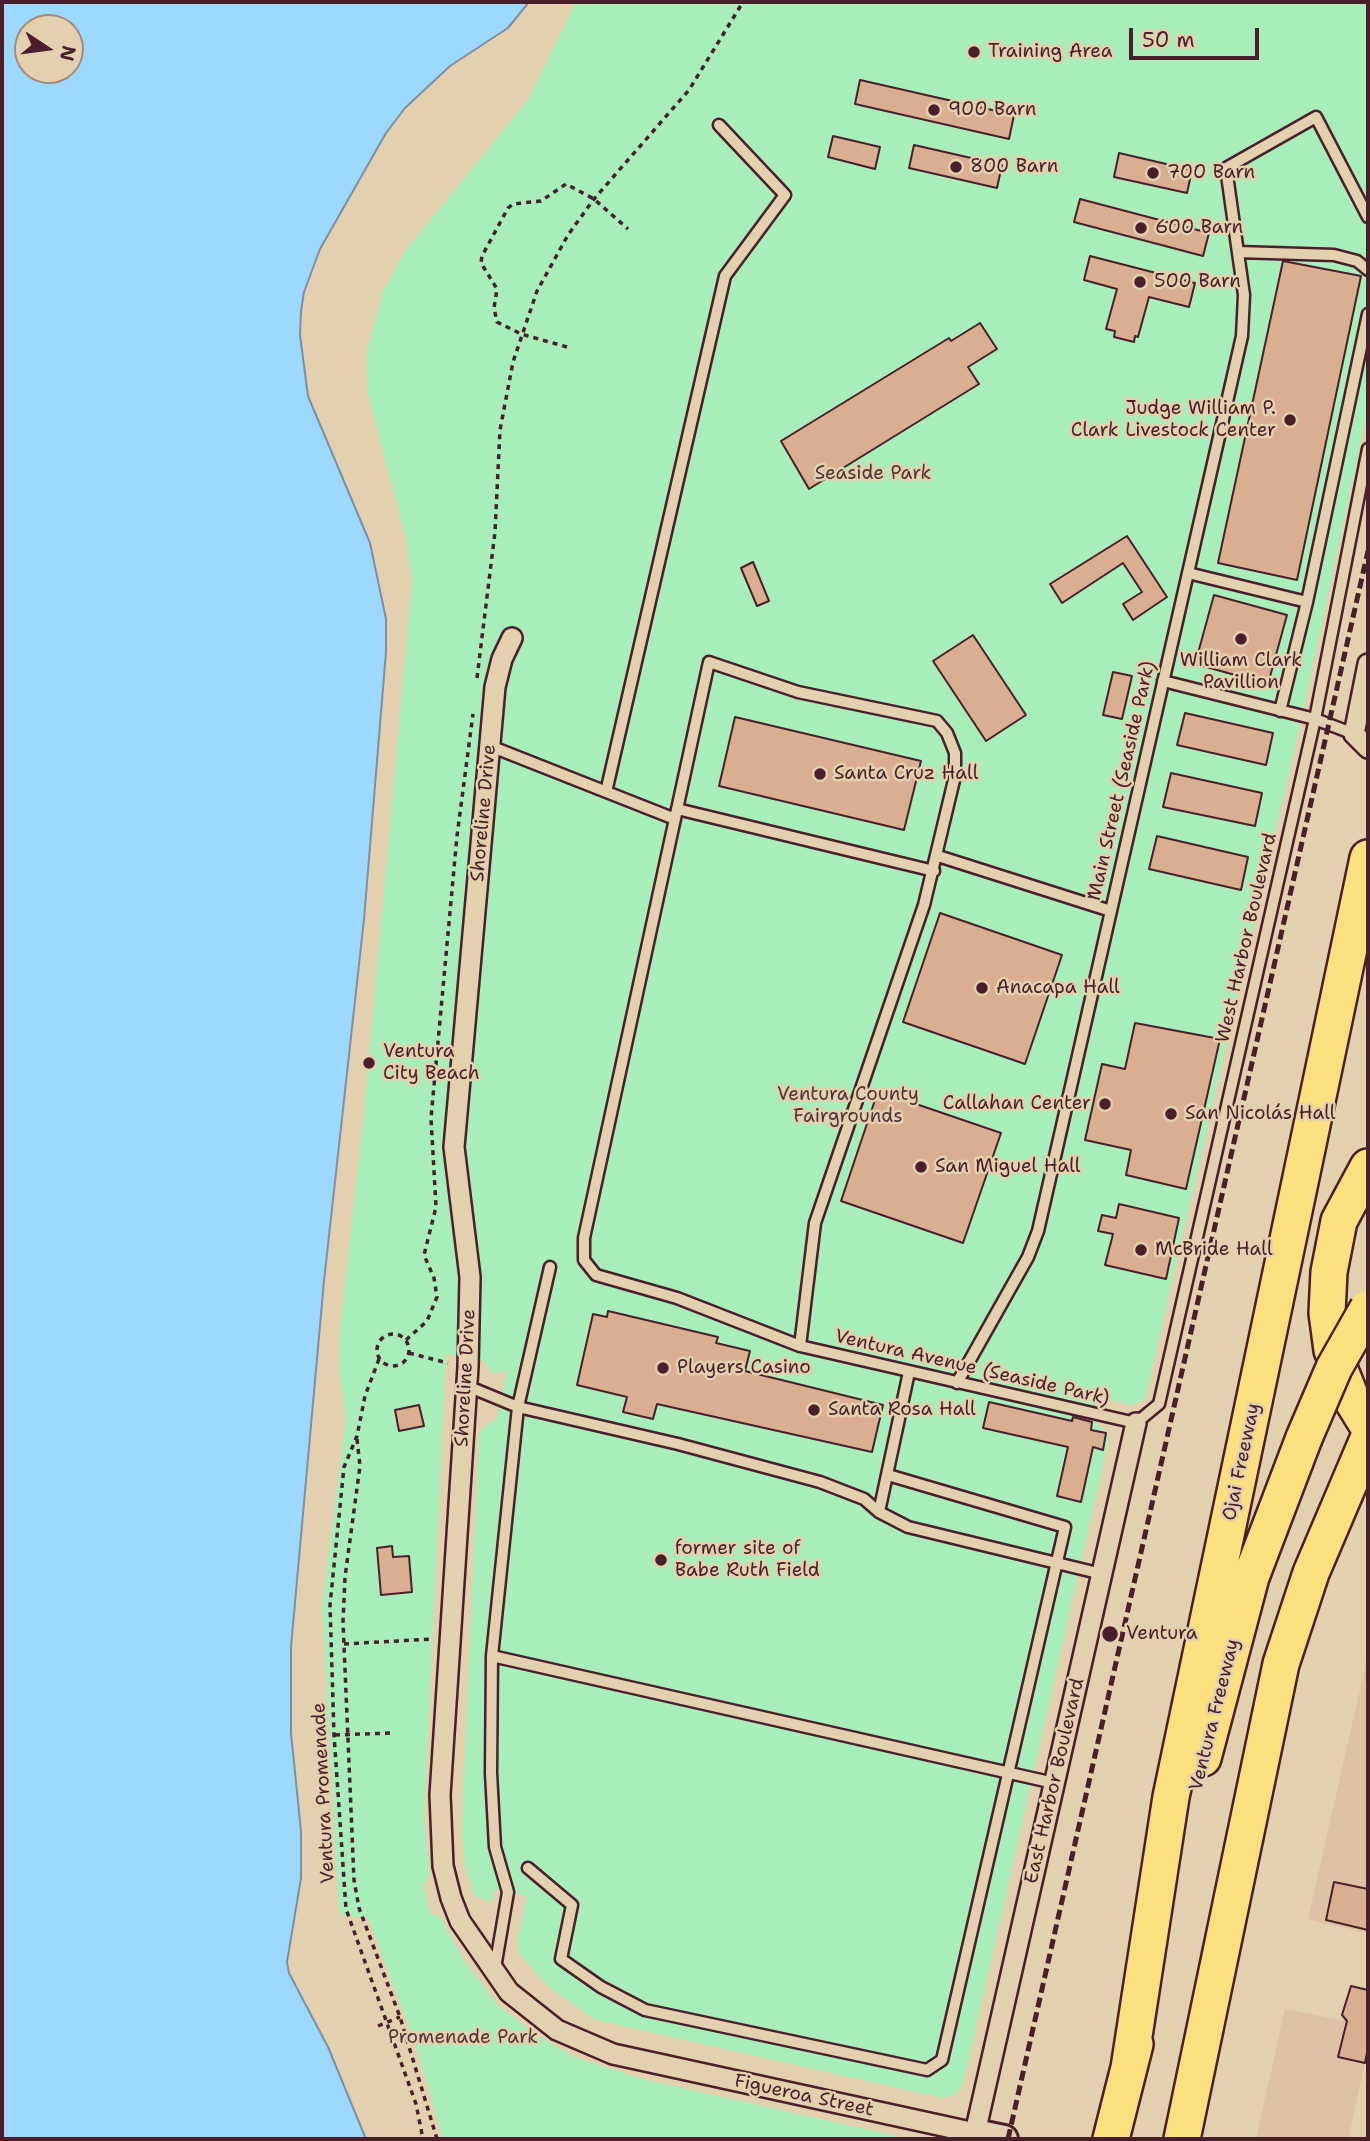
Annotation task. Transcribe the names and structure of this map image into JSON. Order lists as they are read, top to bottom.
{
  "streets": {
    "highway": ["Ojai Freeway", "Ventura Freeway"],
    "street": ["Shoreline Drive", "East Harbor Boulevard", "Figueroa Street"],
    "lane": ["Main Street (Seaside Park)", "West Harbor Boulevard", "Ventura Avenue (Seaside Park)"],
    "path": ["Ventura Promenade"]
  },
  "crossings": [
    ["Main Street (Seaside Park)", "Ventura Avenue (Seaside Park)"],
    ["Shoreline Drive", "Figueroa Street"],
    ["West Harbor Boulevard", "Ventura Avenue (Seaside Park)"],
    ["West Harbor Boulevard", "East Harbor Boulevard"],
    ["Ventura Avenue (Seaside Park)", "East Harbor Boulevard"],
    ["Ojai Freeway", "Ventura Freeway"],
    ["East Harbor Boulevard", "Figueroa Street"]
  ],
  "parks": ["Seaside Park", "Ventura County Fairgrounds", "Promenade Park"],
  "places": [
    "Training Area",
    "900 Barn",
    "800 Barn",
    "700 Barn",
    "600 Barn",
    "500 Barn",
    "Judge William P. Clark Livestock Center",
    "William Clark Pavillion",
    "Santa Cruz Hall",
    "Anacapa Hall",
    "Ventura City Beach",
    "Callahan Center",
    "San Nicolás Hall",
    "San Miguel Hall",
    "McBride Hall",
    "Players Casino",
    "Santa Rosa Hall",
    "former site of Babe Ruth Field",
    "Ventura"
  ],
  "scale_bar": "50 m",
  "north": "right"
}
